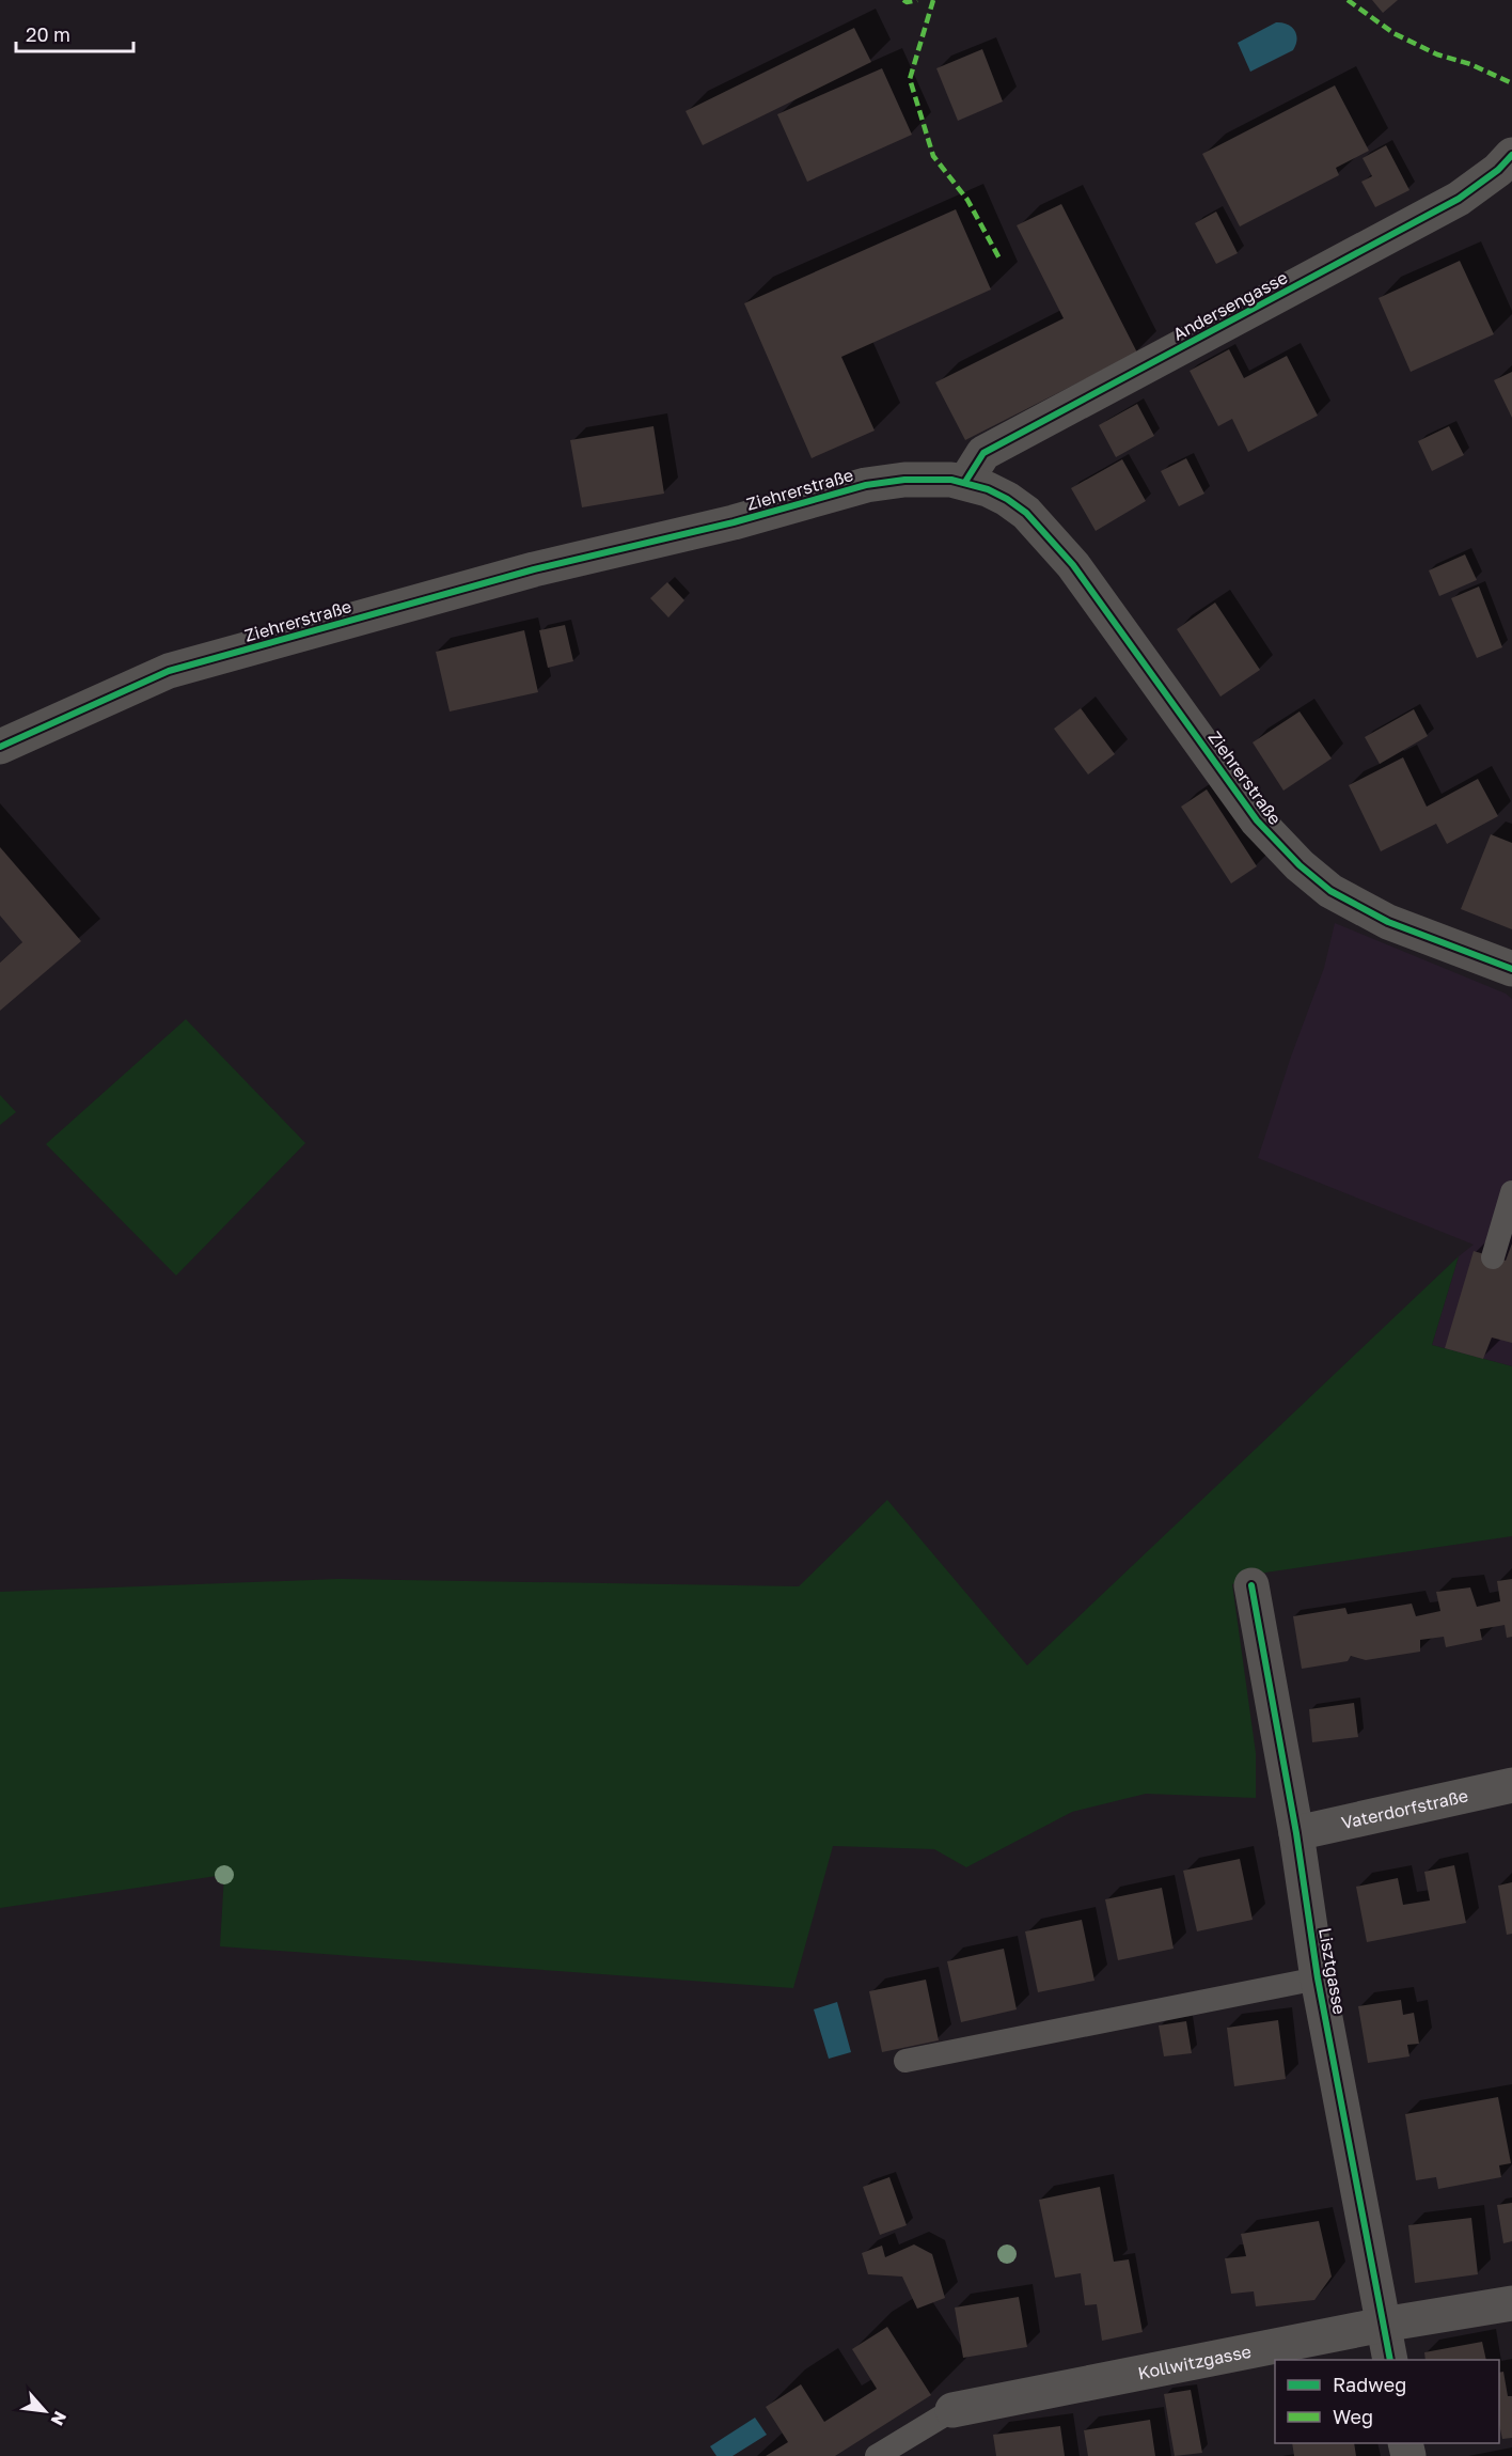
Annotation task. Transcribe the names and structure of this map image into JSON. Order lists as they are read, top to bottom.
{
  "streets": {
    "street": [
      "Andersengasse",
      "Ziehrerstraße",
      "Vaterdorfstraße",
      "Lisztgasse",
      "Kollwitzgasse"
    ]
  },
  "crossings": [
    ["Andersengasse", "Ziehrerstraße"],
    ["Vaterdorfstraße", "Lisztgasse"],
    ["Lisztgasse", "Kollwitzgasse"]
  ],
  "legend": ["Radweg", "Weg"],
  "scale_bar": "20 m",
  "north": "bottom right"
}
